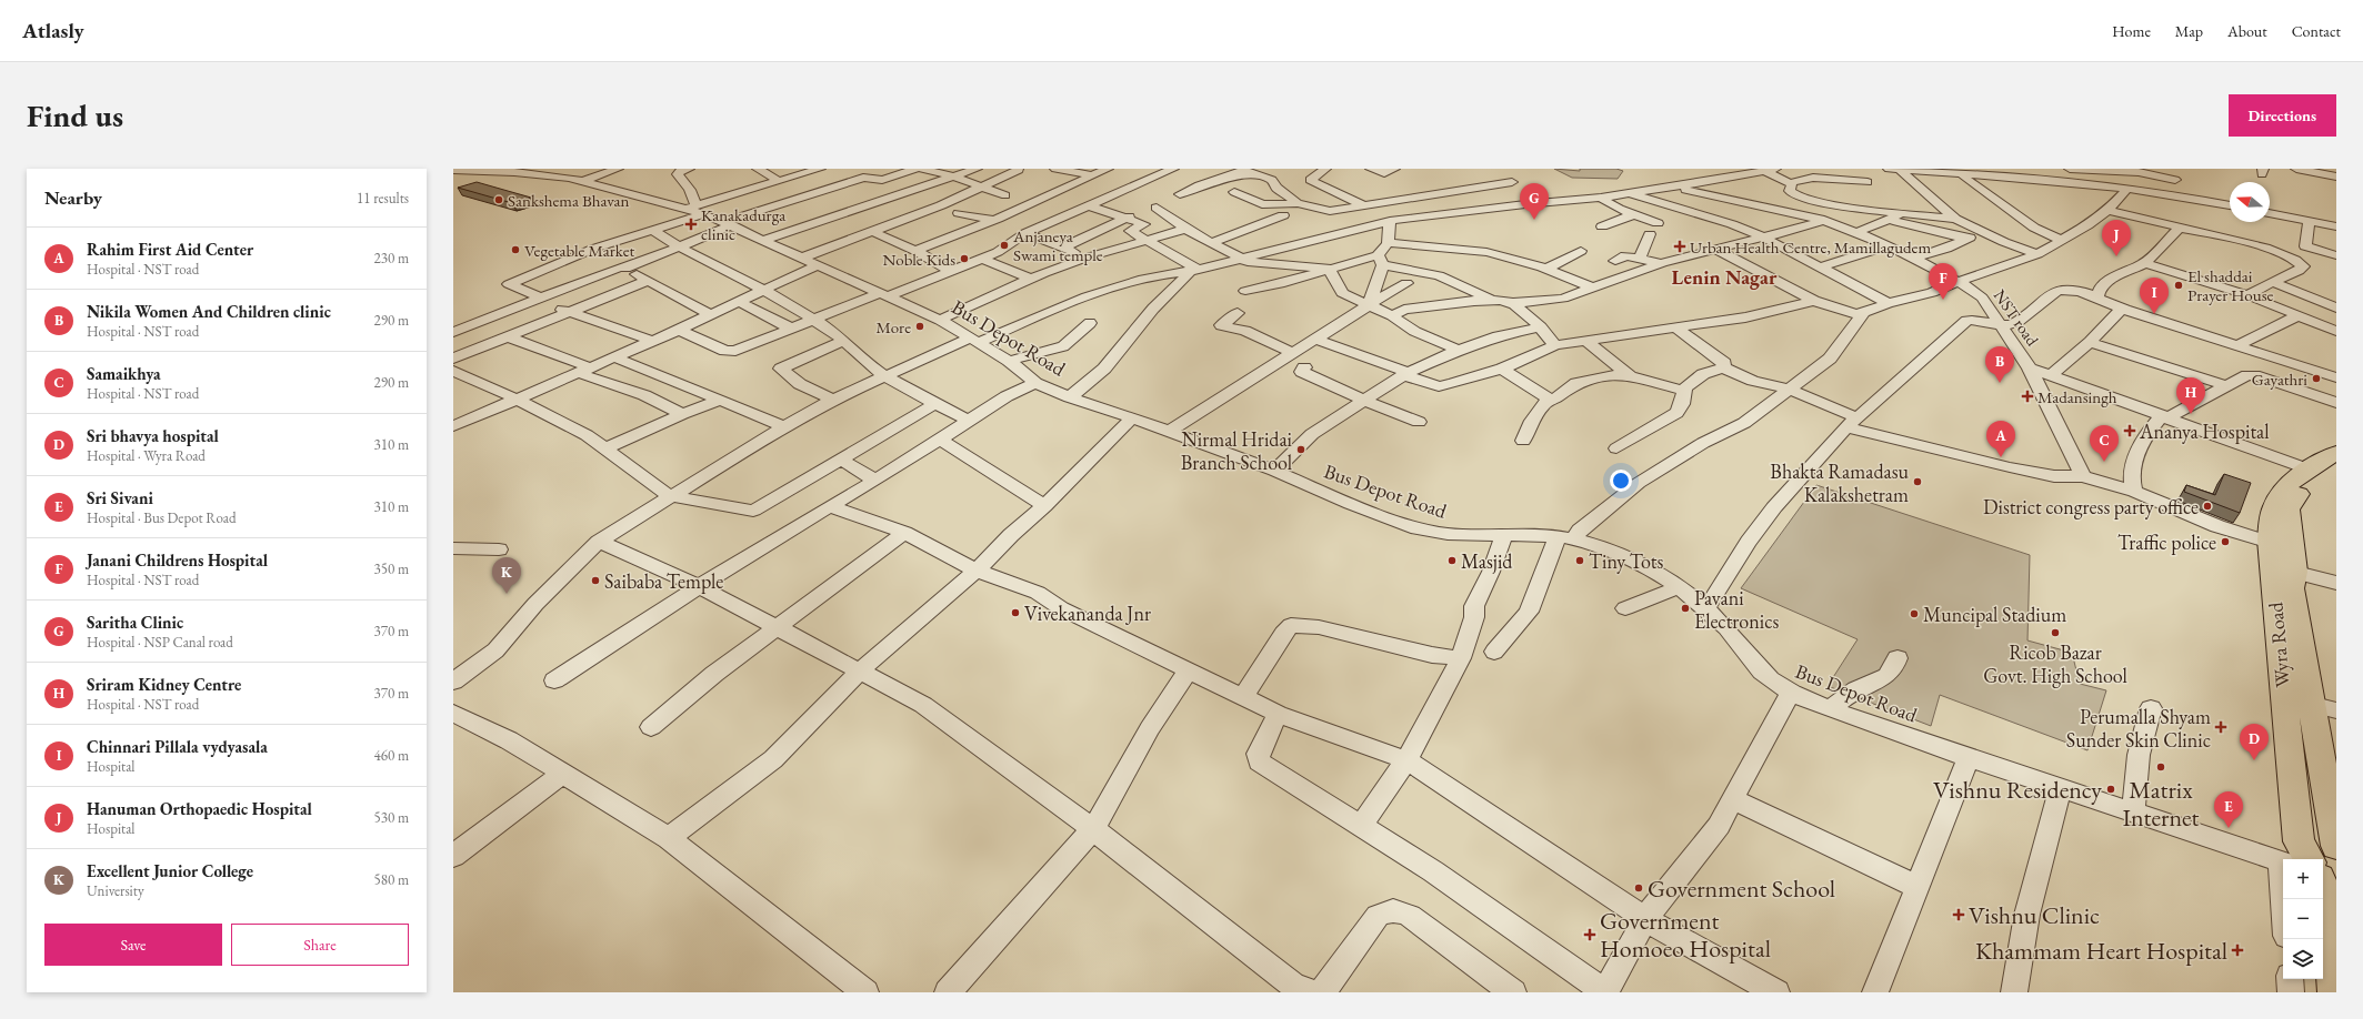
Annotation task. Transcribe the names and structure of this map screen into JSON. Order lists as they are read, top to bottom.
{
  "streets": {
    "main road": ["Wyra Road"],
    "street": ["NST road", "Bus Depot Road"]
  },
  "districts": ["Lenin Nagar"],
  "places": {
    "other": [
      "Sankshema Bhavan",
      "Anjaneya Swami temple",
      "Vegetable Market",
      "Noble Kids",
      "El shaddai Prayer House",
      "More",
      "Gayathri",
      "Nirmal Hridai Branch School",
      "Bhakta Ramadasu Kalakshetram",
      "District congress party office",
      "Traffic police",
      "Masjid",
      "Tiny Tots",
      "Saibaba Temple",
      "Pavani Electronics",
      "Vivekananda Jnr",
      "Muncipal Stadium",
      "Ricob Bazar Govt. High School",
      "Matrix Internet",
      "Vishnu Residency",
      "Government School"
    ],
    "health": [
      "Kanakadurga clinic",
      "Urban Health Centre, Mamillagudem",
      "Madansingh",
      "Ananya Hospital",
      "Perumalla Shyam Sunder Skin Clinic",
      "Vishnu Clinic",
      "Government Homoeo Hospital",
      "Khammam Heart Hospital"
    ]
  },
  "north": "left",
  "page": {
    "header": "Atlasly",
    "nav": [
      "Home",
      "Map",
      "About",
      "Contact"
    ],
    "buttons": [
      "Directions",
      ["Save", "Share"]
    ],
    "title": "Find us",
    "heading": ["Nearby", "11 results"],
    "pins": [
      "G",
      "J",
      "F",
      "I",
      "B",
      "H",
      "A",
      "C",
      "K",
      "D",
      "E"
    ],
    "list": [
      {
        "mark": "A",
        "name": "Rahim First Aid Center",
        "note": "Hospital · NST road",
        "value": "230 m"
      },
      {
        "mark": "B",
        "name": "Nikila Women And Children clinic",
        "note": "Hospital · NST road",
        "value": "290 m"
      },
      {
        "mark": "C",
        "name": "Samaikhya",
        "note": "Hospital · NST road",
        "value": "290 m"
      },
      {
        "mark": "D",
        "name": "Sri bhavya hospital",
        "note": "Hospital · Wyra Road",
        "value": "310 m"
      },
      {
        "mark": "E",
        "name": "Sri Sivani",
        "note": "Hospital · Bus Depot Road",
        "value": "310 m"
      },
      {
        "mark": "F",
        "name": "Janani Childrens Hospital",
        "note": "Hospital · NST road",
        "value": "350 m"
      },
      {
        "mark": "G",
        "name": "Saritha Clinic",
        "note": "Hospital · NSP Canal road",
        "value": "370 m"
      },
      {
        "mark": "H",
        "name": "Sriram Kidney Centre",
        "note": "Hospital · NST road",
        "value": "370 m"
      },
      {
        "mark": "I",
        "name": "Chinnari Pillala vydyasala",
        "note": "Hospital",
        "value": "460 m"
      },
      {
        "mark": "J",
        "name": "Hanuman Orthopaedic Hospital",
        "note": "Hospital",
        "value": "530 m"
      },
      {
        "mark": "K",
        "name": "Excellent Junior College",
        "note": "University",
        "value": "580 m"
      }
    ],
    "map_buttons": ["+", "−"]
  }
}
